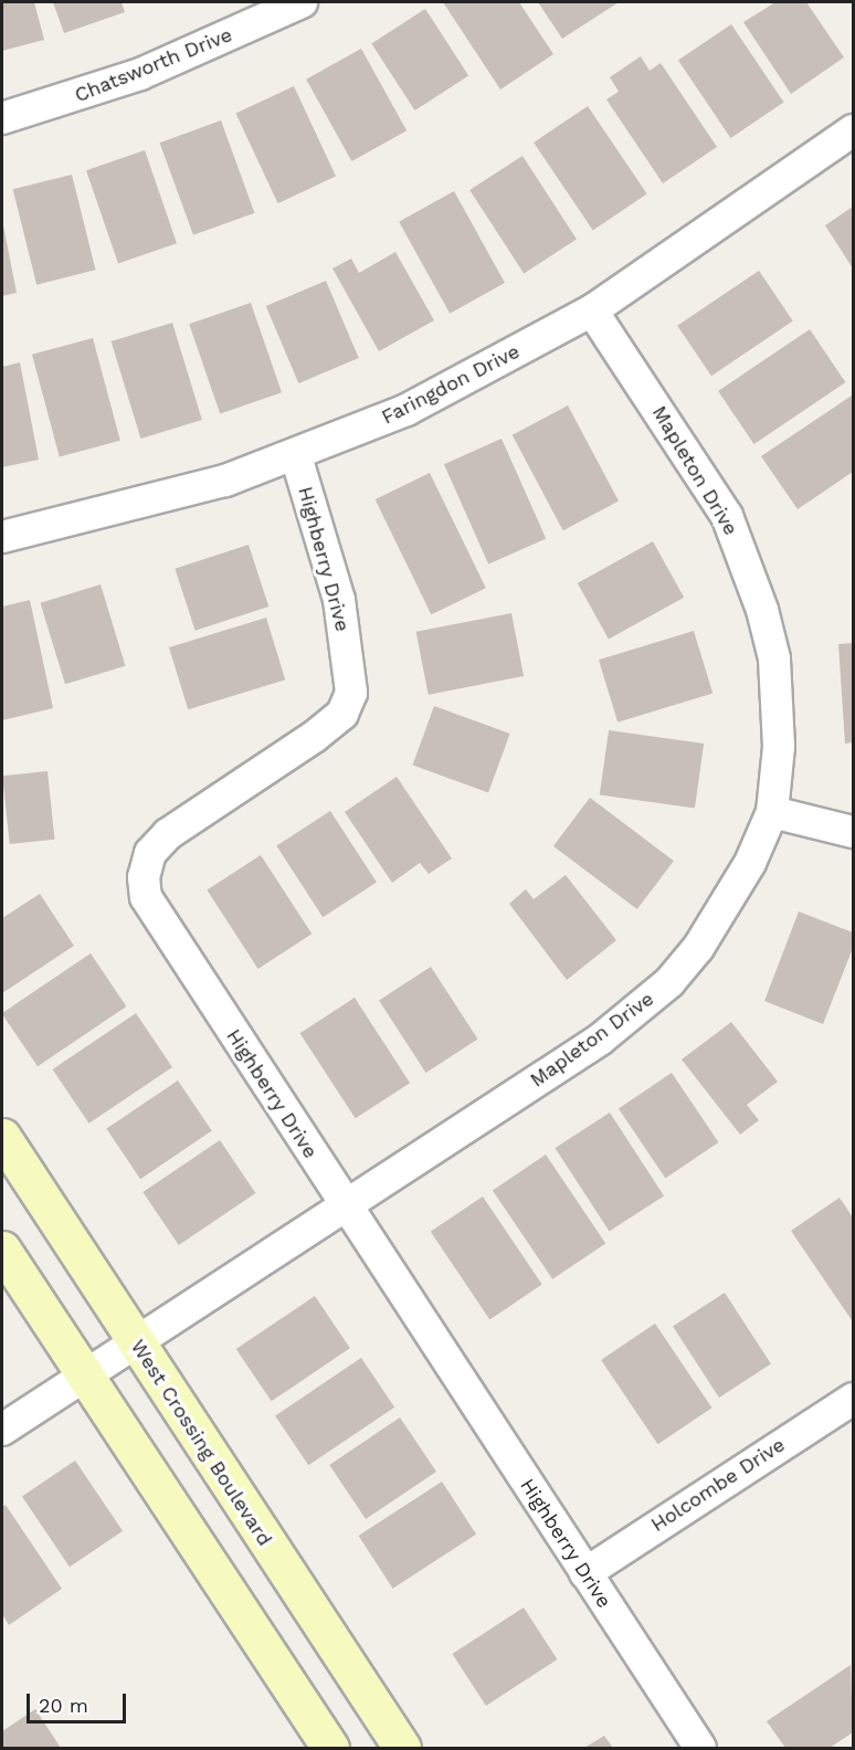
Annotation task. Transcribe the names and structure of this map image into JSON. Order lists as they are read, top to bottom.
{
  "streets": {
    "street": [
      "Chatsworth Drive",
      "Faringdon Drive",
      "Mapleton Drive",
      "Highberry Drive",
      "West Crossing Boulevard",
      "Holcombe Drive"
    ]
  },
  "crossings": [
    ["Faringdon Drive", "Mapleton Drive"],
    ["Faringdon Drive", "Highberry Drive"],
    ["Mapleton Drive", "Highberry Drive"],
    ["Mapleton Drive", "West Crossing Boulevard"],
    ["Highberry Drive", "Holcombe Drive"]
  ],
  "scale_bar": "20 m"
}
